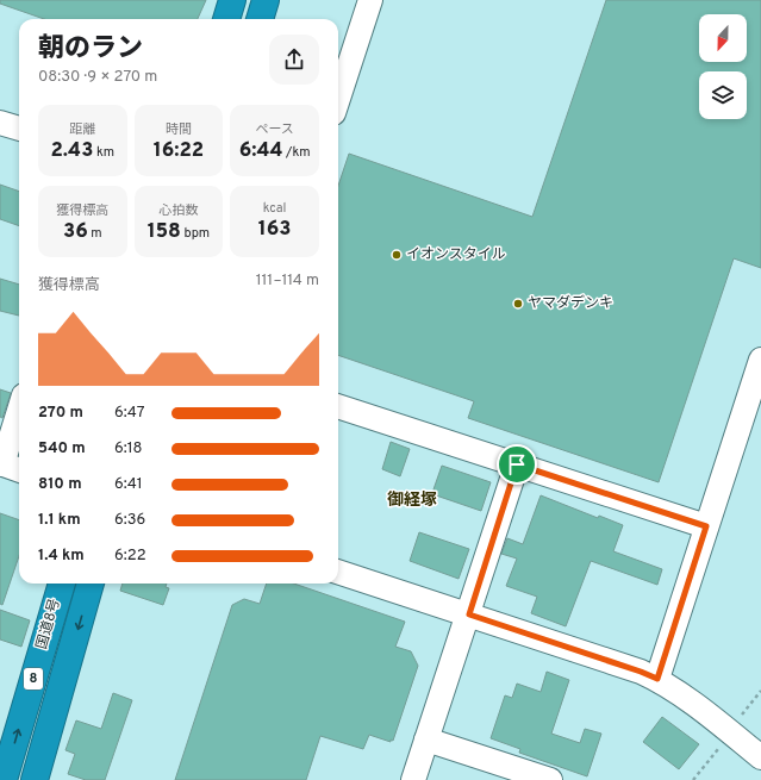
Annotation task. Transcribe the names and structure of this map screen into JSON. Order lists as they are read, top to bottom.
{
  "streets": {
    "highway": ["国道8号", "8"]
  },
  "districts": ["御経塚"],
  "places": ["イオンスタイル", "ヤマダデンキ"],
  "north": "bottom",
  "page": {
    "heading": ["朝のラン", "08:30 · 9 × 270 m"],
    "stats": [
      ["距離", "2.43 km"],
      ["時間", "16:22"],
      ["ペース", "6:44 /km"],
      ["獲得標高", "36 m"],
      ["心拍数", "158 bpm"],
      ["kcal", "163"]
    ],
    "chart": ["獲得標高", "111–114 m"],
    "list": [
      {
        "name": "270 m",
        "note": "6:47"
      },
      {
        "name": "540 m",
        "note": "6:18"
      },
      {
        "name": "810 m",
        "note": "6:41"
      },
      {
        "name": "1.1 km",
        "note": "6:36"
      },
      {
        "name": "1.4 km",
        "note": "6:22"
      }
    ]
  }
}
